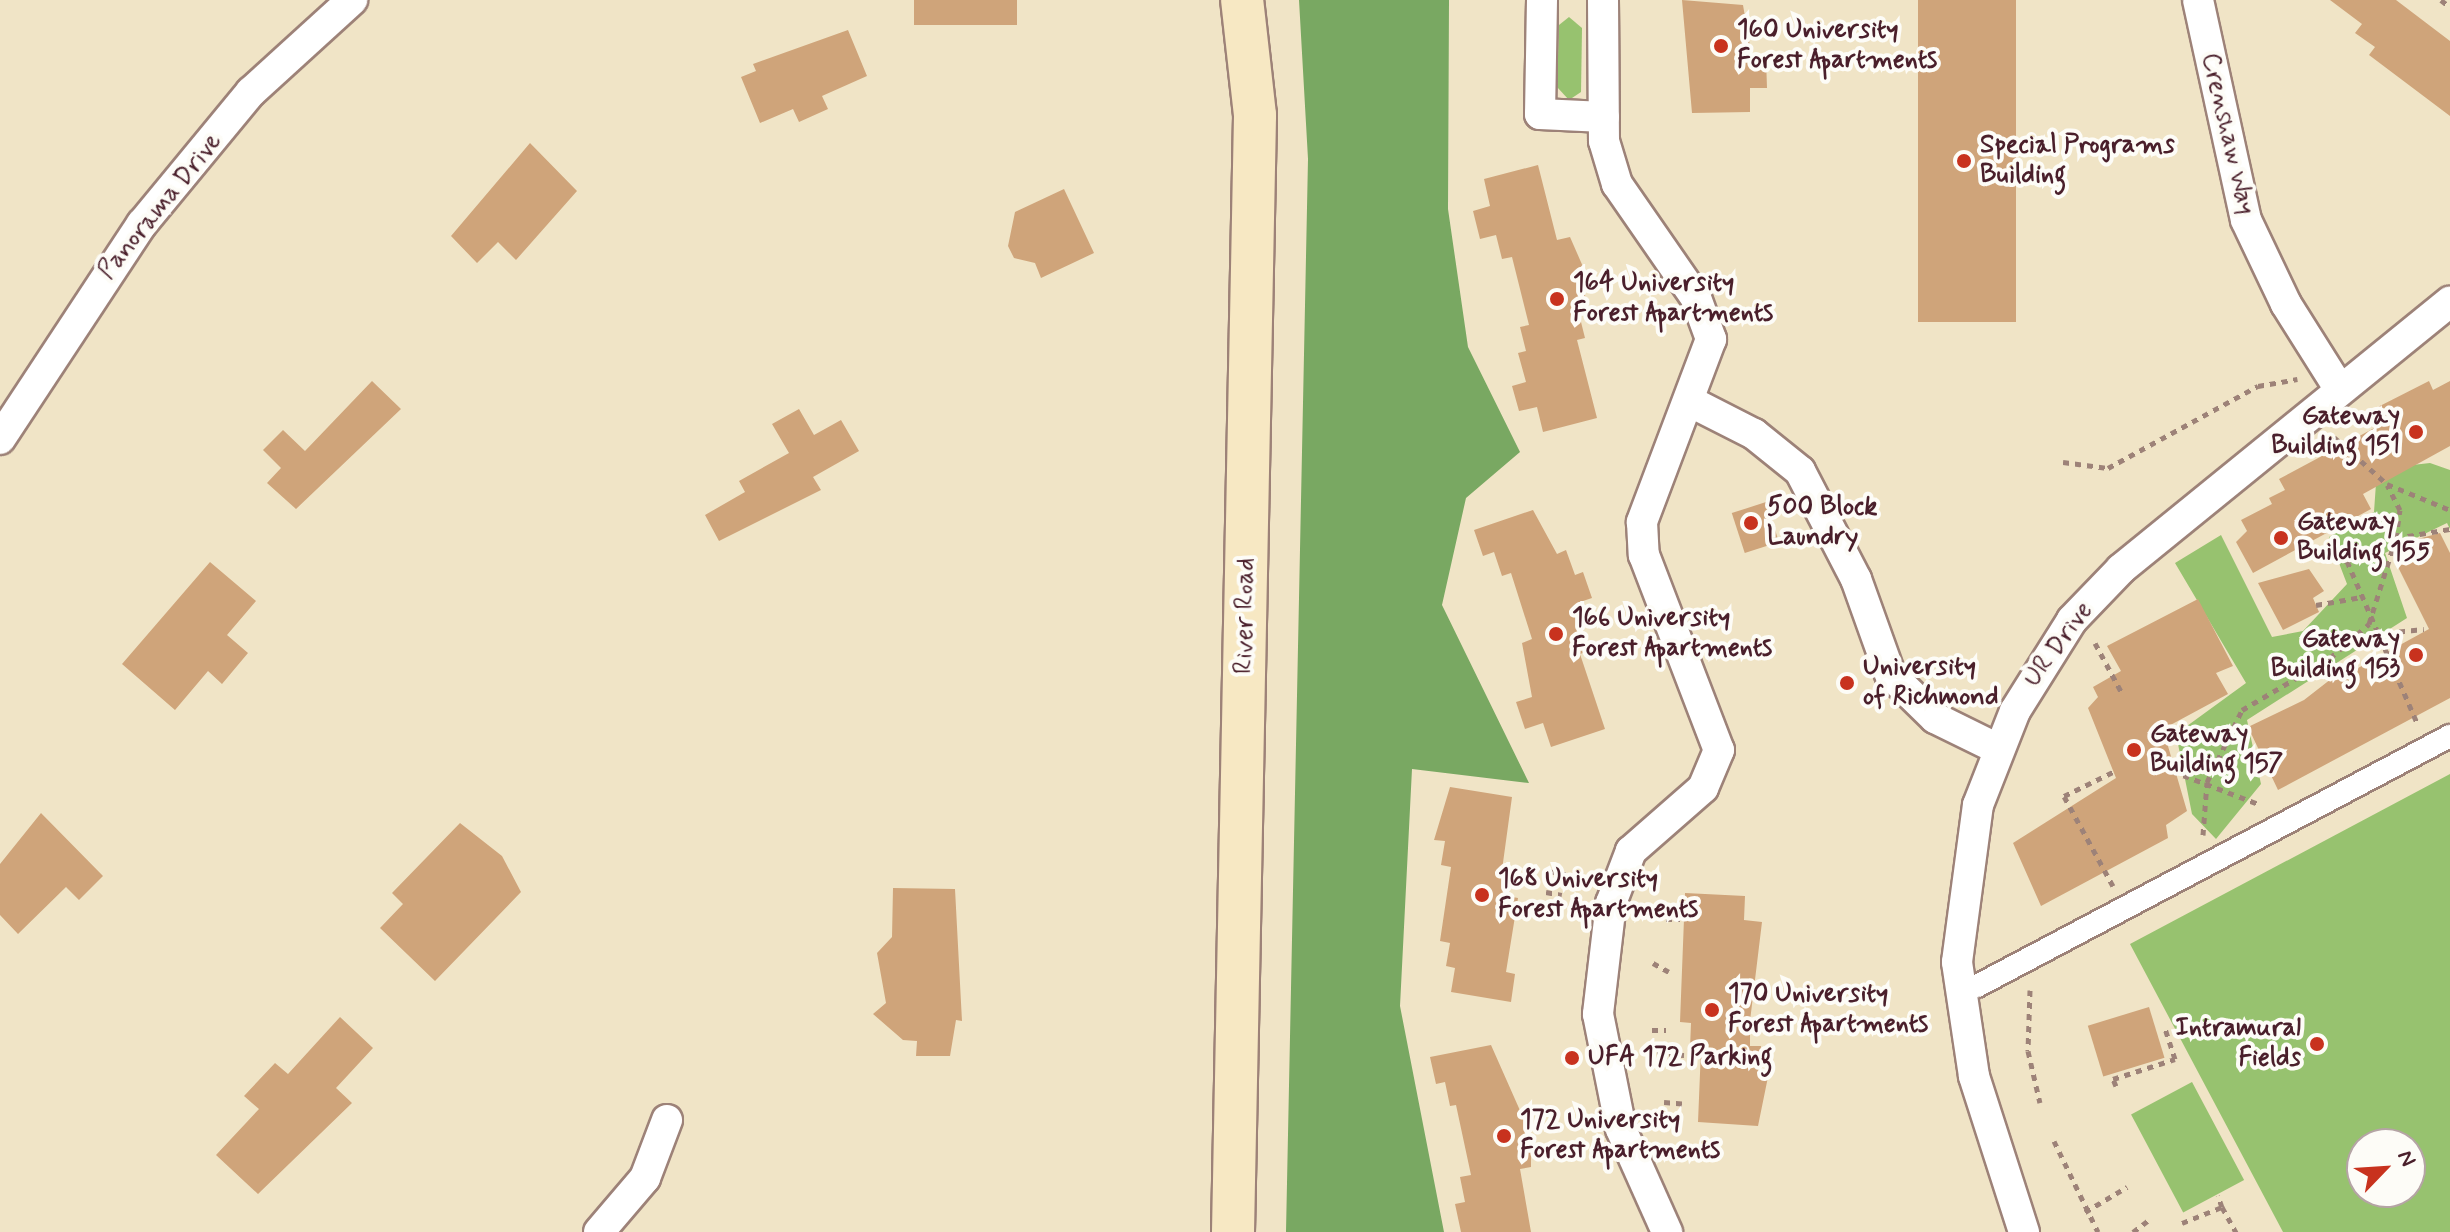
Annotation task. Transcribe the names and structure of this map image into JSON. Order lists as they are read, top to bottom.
{
  "streets": {
    "main road": ["River Road"],
    "street": ["Crenshaw Way", "Panorama Drive", "UR Drive"]
  },
  "crossings": [
    ["Crenshaw Way", "UR Drive"]
  ],
  "places": [
    "160 University Forest Apartments",
    "Special Programs Building",
    "164 University Forest Apartments",
    "Gateway Building 151",
    "500 Block Laundry",
    "Gateway Building 155",
    "166 University Forest Apartments",
    "Gateway Building 153",
    "University of Richmond",
    "Gateway Building 157",
    "168 University Forest Apartments",
    "170 University Forest Apartments",
    "Intramural Fields",
    "UFA 172 Parking",
    "172 University Forest Apartments"
  ],
  "north": "top right"
}
